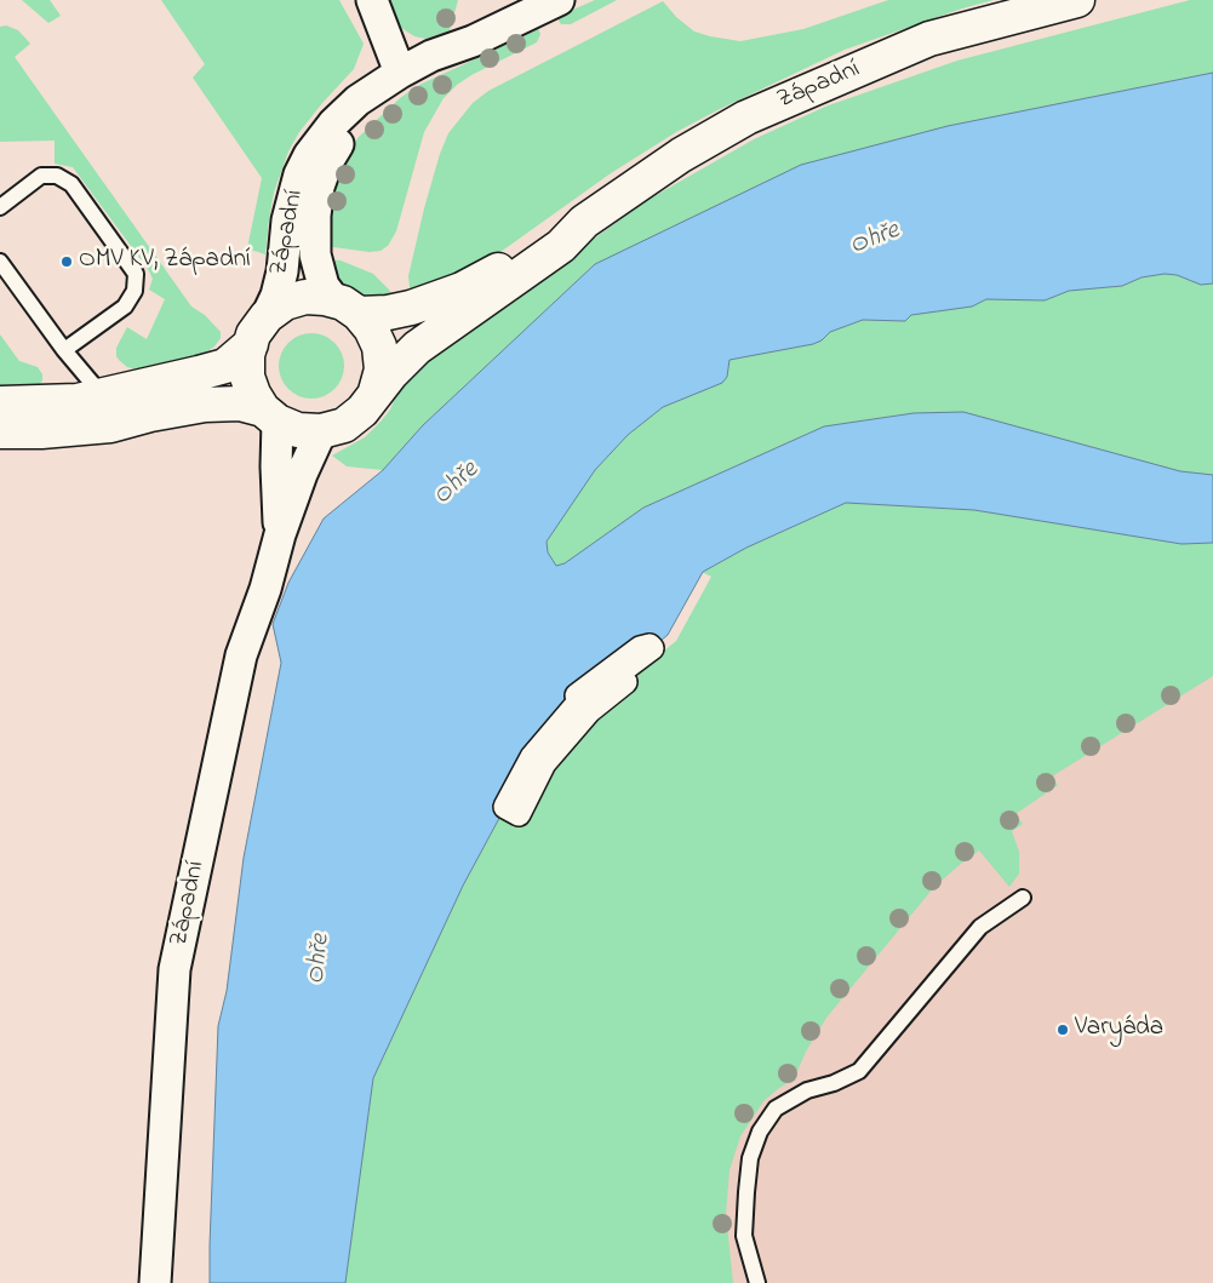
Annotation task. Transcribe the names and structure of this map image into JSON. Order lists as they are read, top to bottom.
{
  "streets": {
    "street": ["Západní"]
  },
  "water": ["Ohře"],
  "places": ["OMV KV, Západní", "Varyáda"]
}
